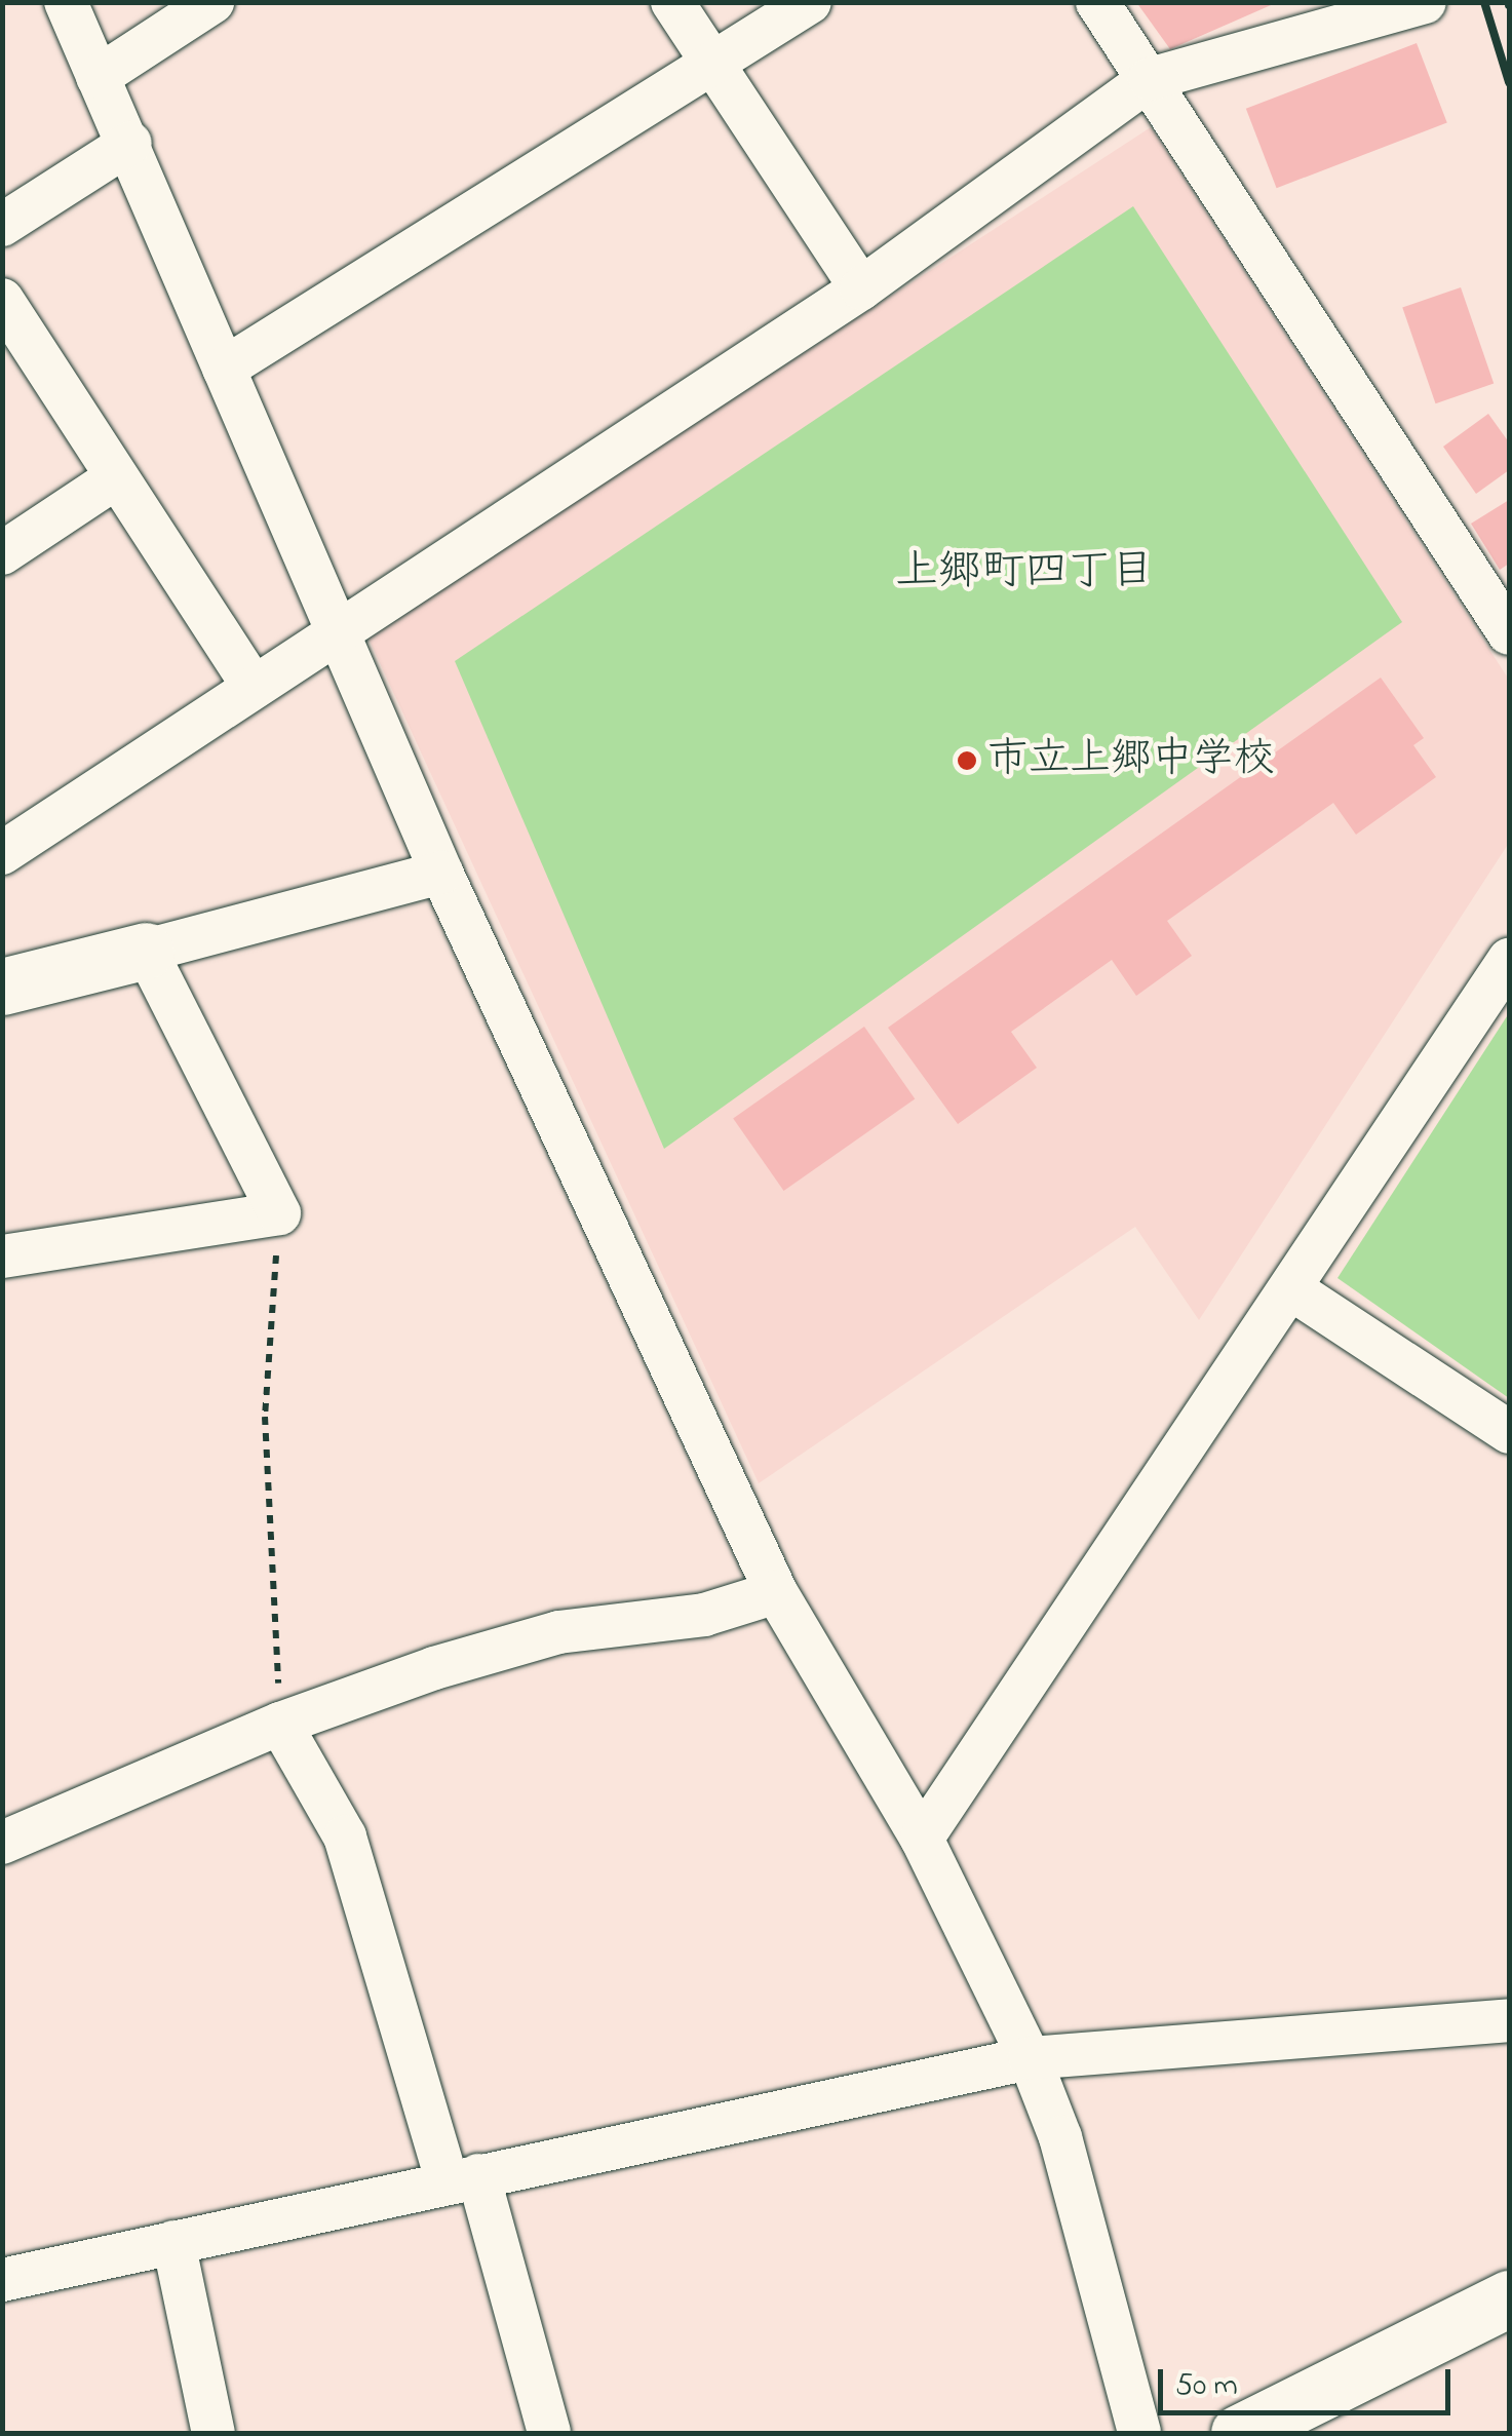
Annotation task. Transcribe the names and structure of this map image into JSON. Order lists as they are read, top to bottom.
{
  "districts": ["上郷町四丁目"],
  "places": ["市立上郷中学校"],
  "scale_bar": "50 m"
}
